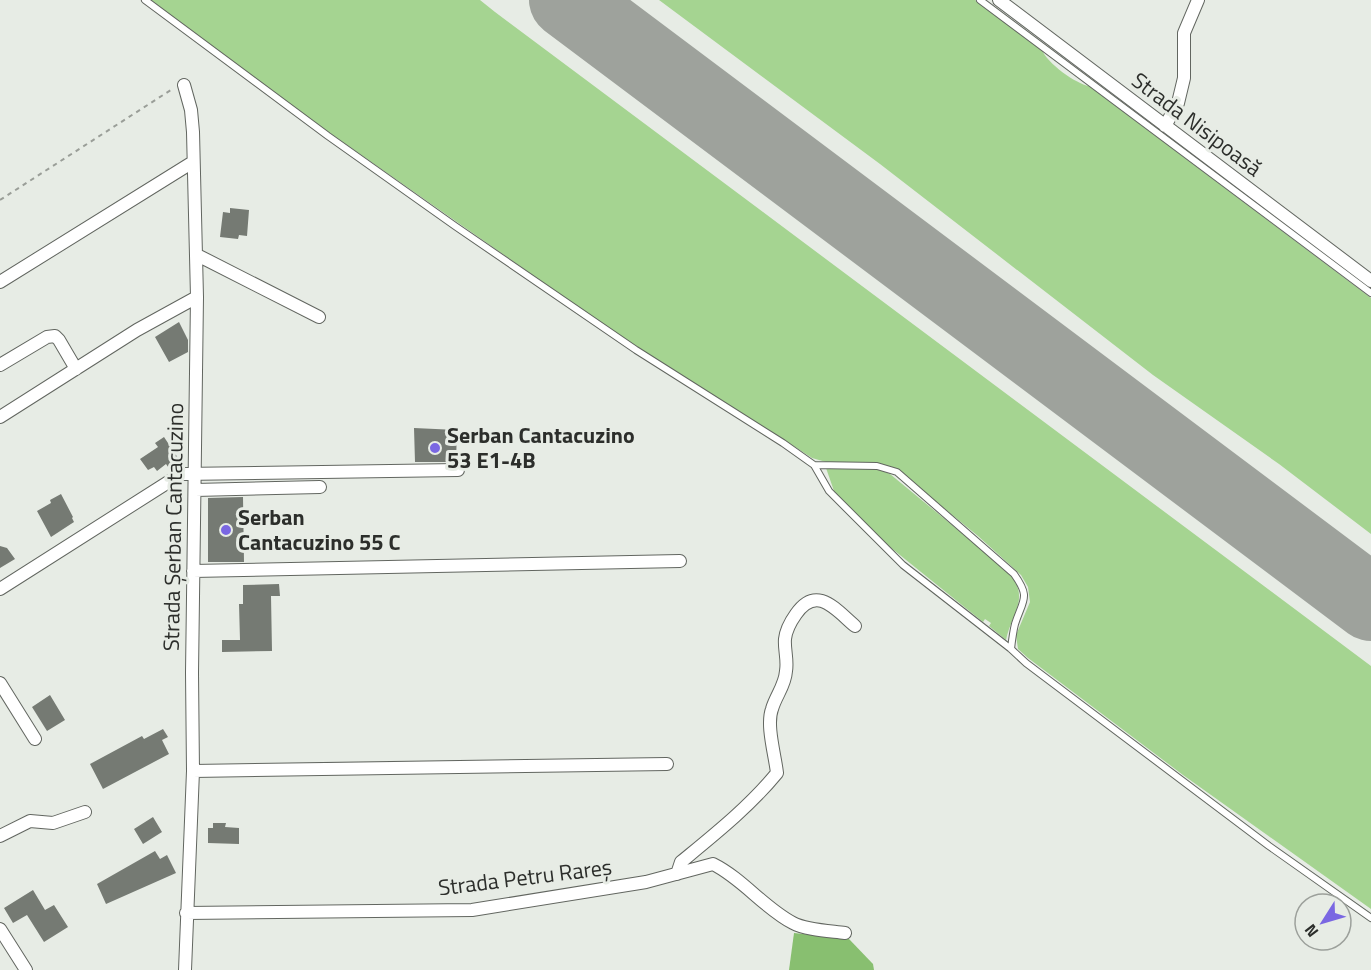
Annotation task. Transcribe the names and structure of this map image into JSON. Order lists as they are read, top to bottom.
{
  "streets": {
    "street": ["Strada Nisipoasă", "Strada Șerban Cantacuzino", "Strada Petru Rareș"]
  },
  "crossings": [
    ["Strada Șerban Cantacuzino", "Strada Petru Rareș"]
  ],
  "places": ["Serban Cantacuzino 53 E1-4B", "Serban Cantacuzino 55 C"],
  "north": "bottom left"
}
